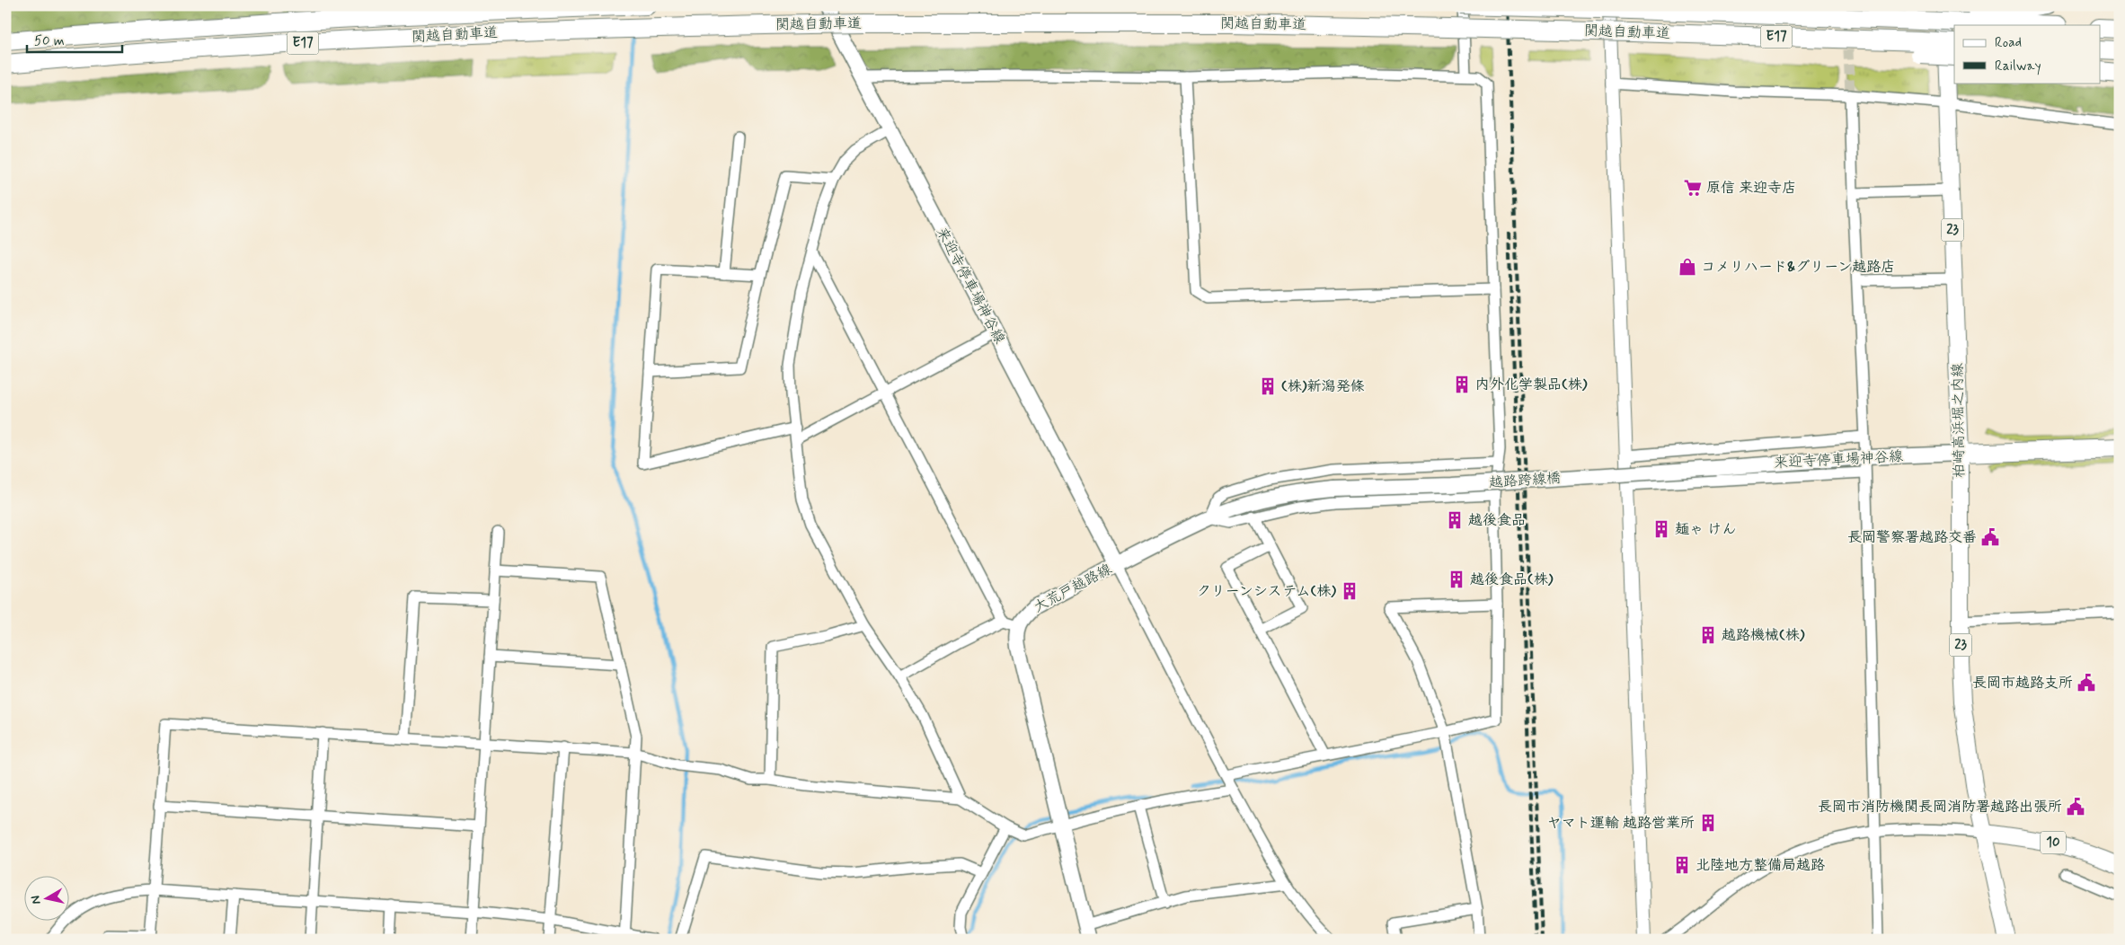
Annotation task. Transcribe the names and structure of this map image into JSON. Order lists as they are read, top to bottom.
{
  "streets": {
    "highway": ["関越自動車道", "E17"],
    "main road": [
      "23",
      "来迎寺停車場神谷線",
      "柏崎高浜堀之内線",
      "越路跨線橋",
      "大荒戸越路線",
      "10"
    ]
  },
  "crossings": [
    ["来迎寺停車場神谷線", "柏崎高浜堀之内線"],
    ["来迎寺停車場神谷線", "越路跨線橋"],
    ["来迎寺停車場神谷線", "大荒戸越路線"],
    ["柏崎高浜堀之内線", "10"],
    ["越路跨線橋", "大荒戸越路線"]
  ],
  "places": {
    "supermarket": ["原信 来迎寺店"],
    "shop": ["コメリハード&グリーン越路店"],
    "building": [
      "内外化学製品(株)",
      "(株)新潟発條",
      "越後食品",
      "麺ゃ けん",
      "越後食品(株)",
      "クリーンシステム(株)",
      "越路機械(株)",
      "ヤマト運輸 越路営業所",
      "北陸地方整備局越路"
    ],
    "public building": ["長岡警察署越路交番", "長岡市越路支所", "長岡市消防機関長岡消防署越路出張所"]
  },
  "legend": ["Road", "Railway"],
  "scale_bar": "50 m",
  "north": "left"
}
